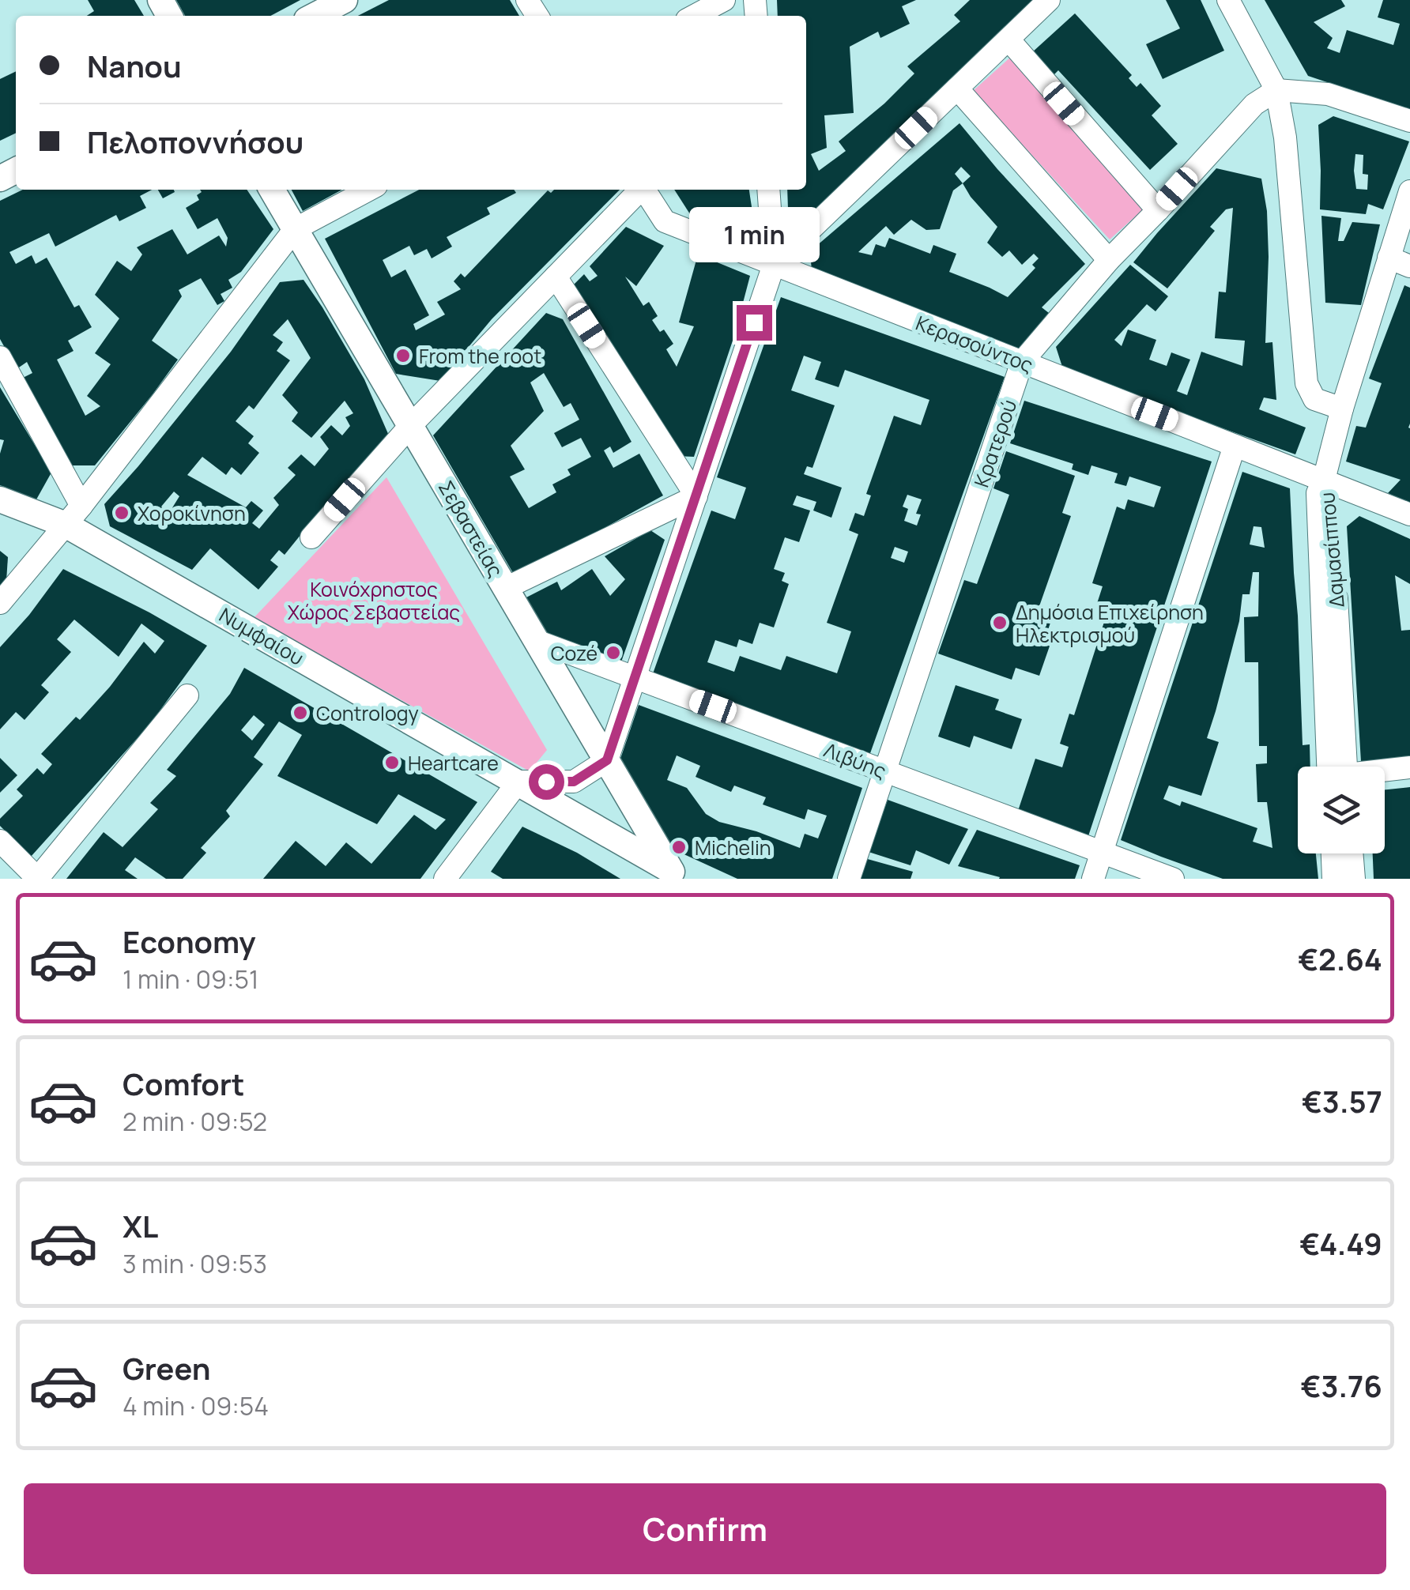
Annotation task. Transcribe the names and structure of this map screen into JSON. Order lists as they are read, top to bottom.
{
  "streets": {
    "street": [
      "Κερασούντος",
      "Κρατερού",
      "Σεβαστείας",
      "Δαμασίππου",
      "Νυμφαίου",
      "Λιβύης"
    ]
  },
  "crossings": [
    ["Κερασούντος", "Κρατερού"],
    ["Κερασούντος", "Δαμασίππου"],
    ["Κρατερού", "Λιβύης"],
    ["Σεβαστείας", "Νυμφαίου"],
    ["Σεβαστείας", "Λιβύης"]
  ],
  "parks": ["Κοινόχρηστος Χώρος Σεβαστείας"],
  "places": [
    "From the root",
    "Χοροκίνηση",
    "Δημόσια Επιχείρηση Ηλεκτρισμού",
    "Cozé",
    "Contrology",
    "Heartcare",
    "Michelin"
  ],
  "page": {
    "banner": ["Nanou", "Πελοποννήσου"],
    "bubble": "1 min",
    "list": [
      {
        "name": "Economy",
        "note": "1 min · 09:51",
        "value": "€2.64"
      },
      {
        "name": "Comfort",
        "note": "2 min · 09:52",
        "value": "€3.57"
      },
      {
        "name": "XL",
        "note": "3 min · 09:53",
        "value": "€4.49"
      },
      {
        "name": "Green",
        "note": "4 min · 09:54",
        "value": "€3.76"
      }
    ],
    "buttons": "Confirm"
  }
}
